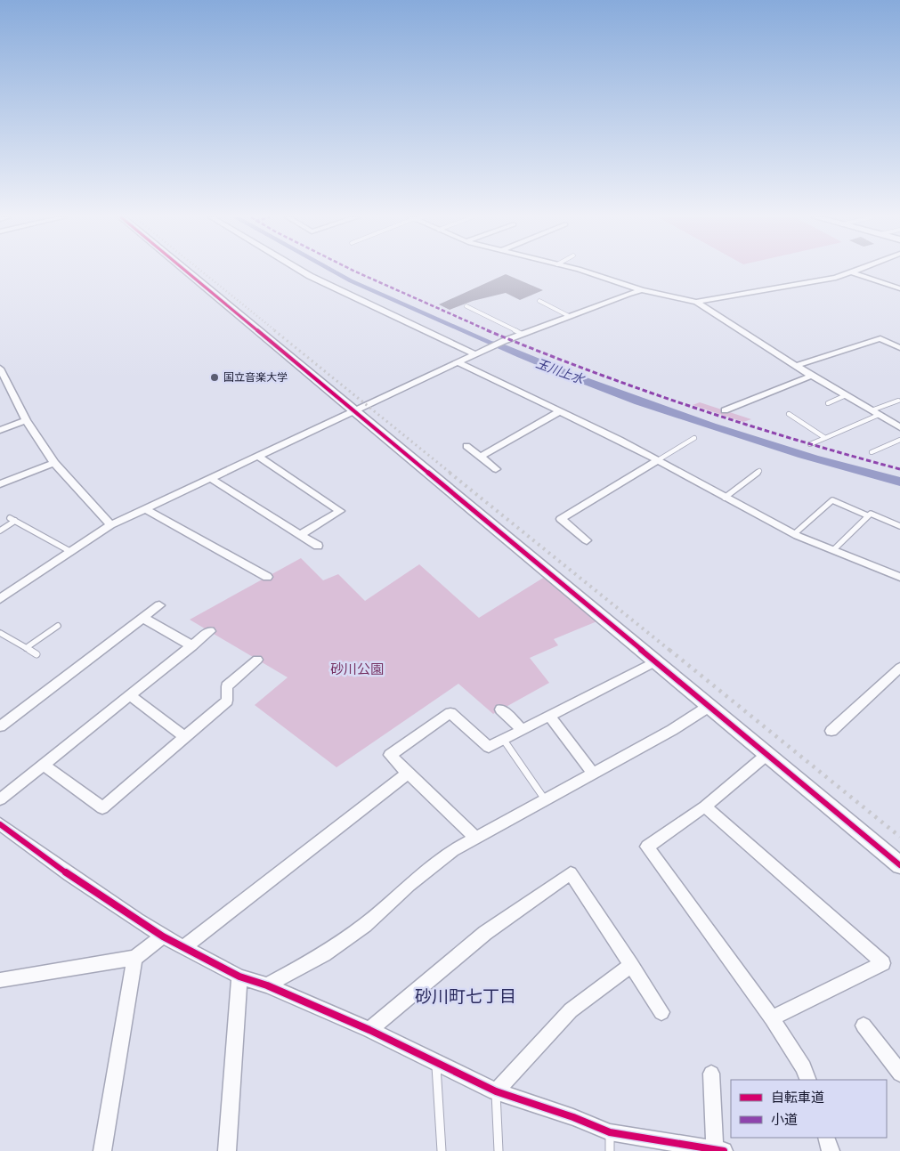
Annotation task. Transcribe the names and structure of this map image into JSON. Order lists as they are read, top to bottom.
{
  "districts": ["砂川町七丁目"],
  "water": ["玉川上水"],
  "parks": ["砂川公園"],
  "places": ["国立音楽大学"],
  "legend": ["自転車道", "小道"]
}
